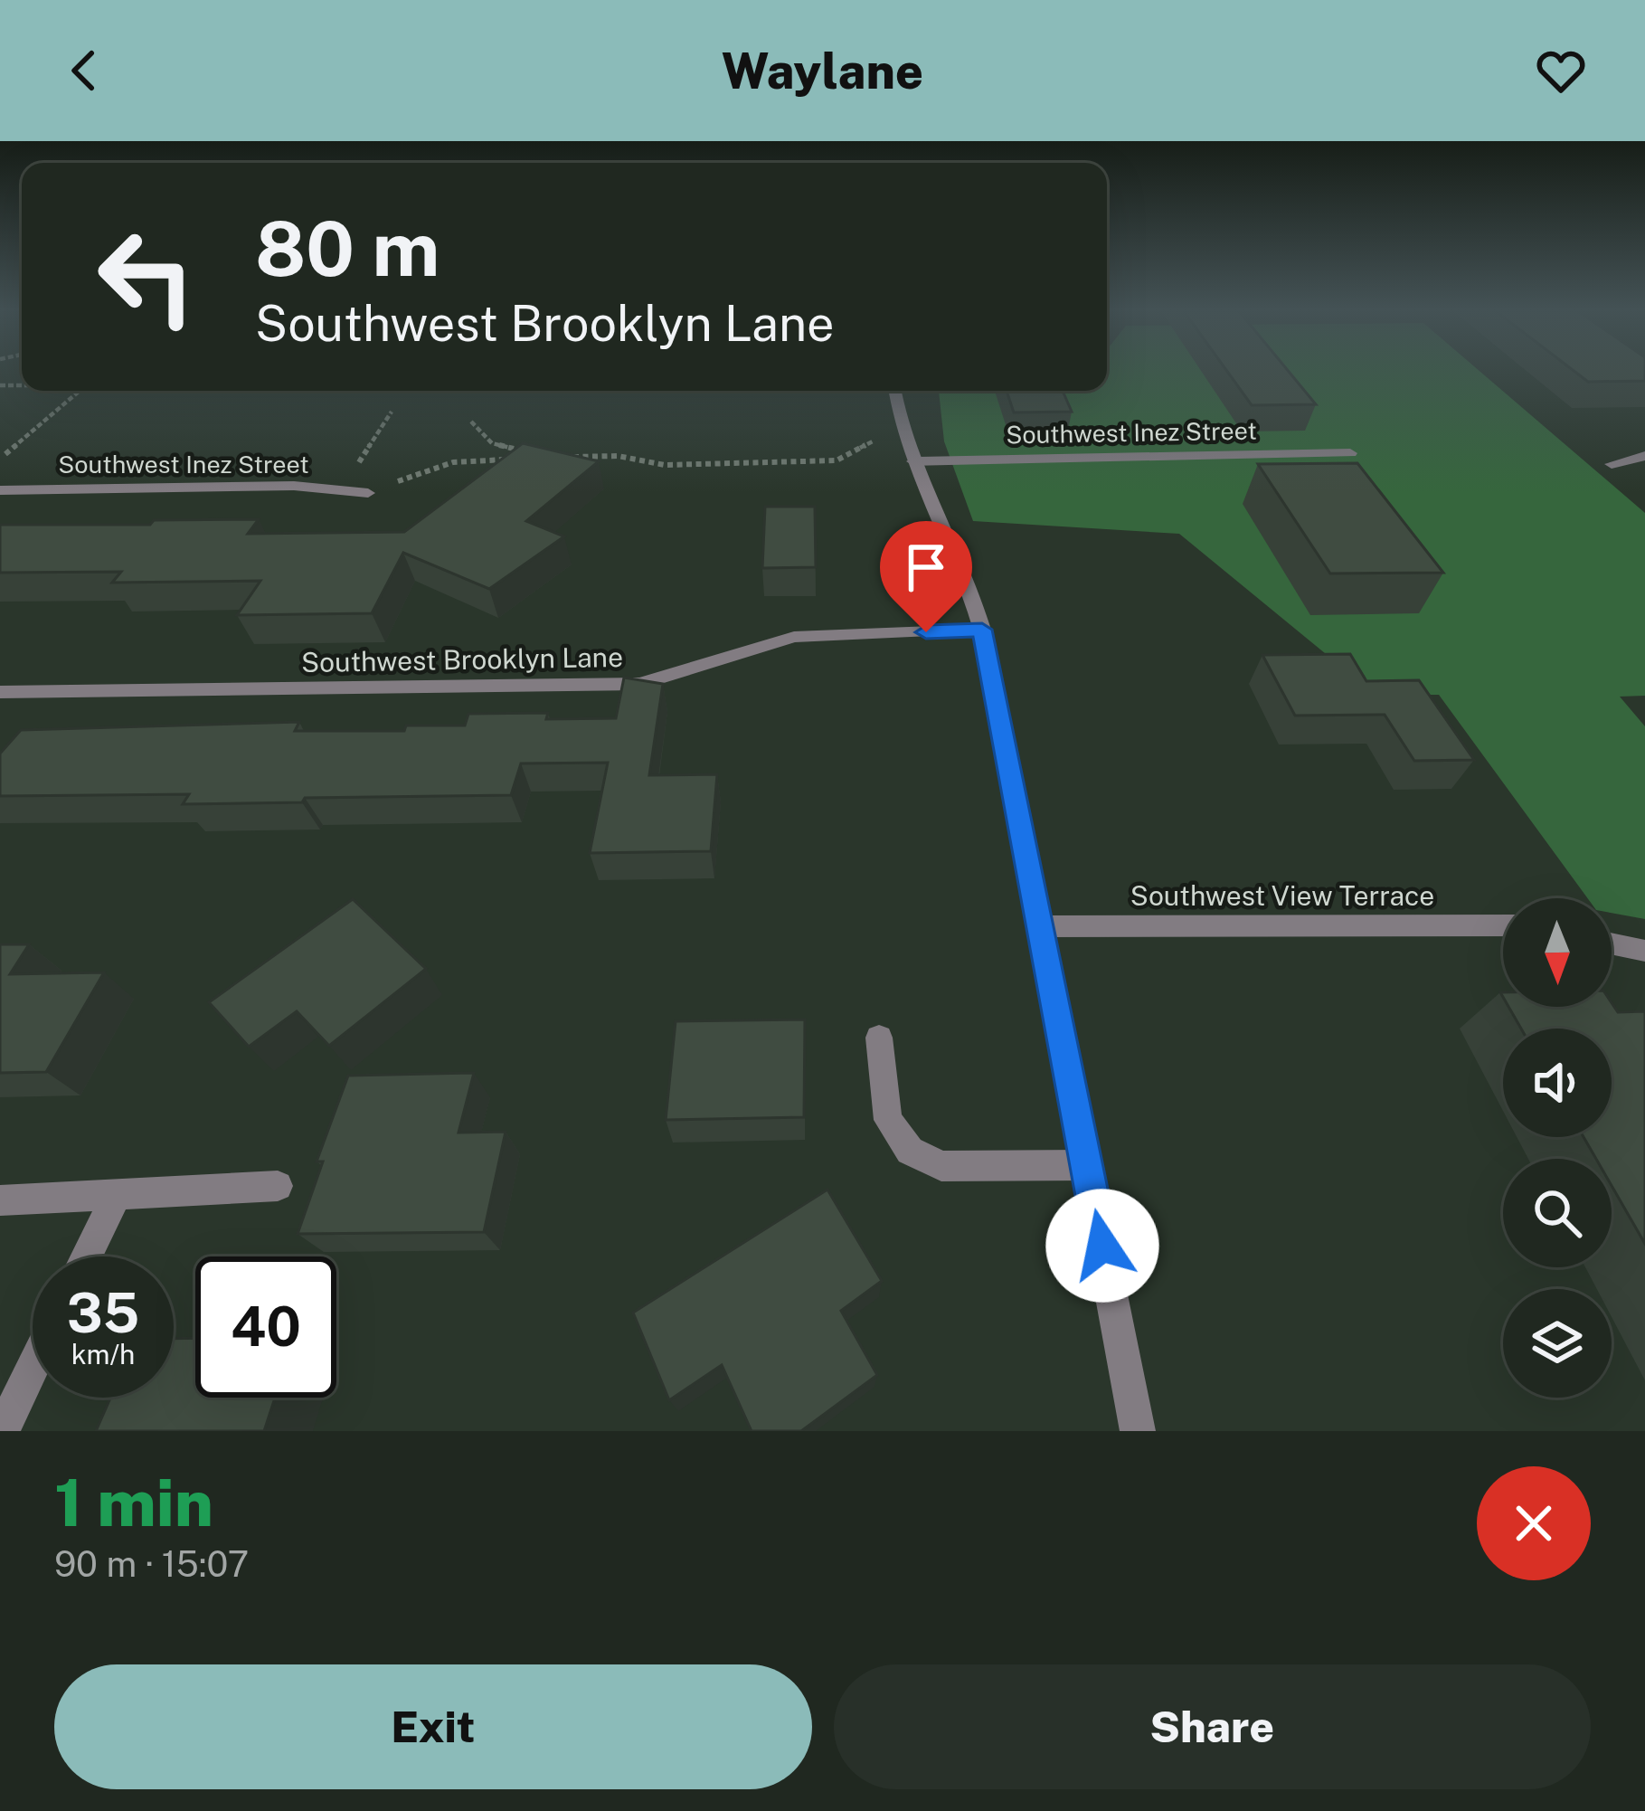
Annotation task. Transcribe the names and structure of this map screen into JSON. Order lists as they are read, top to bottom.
{
  "streets": {
    "street": ["Southwest Inez Street", "Southwest Brooklyn Lane", "Southwest View Terrace"]
  },
  "north": "bottom",
  "page": {
    "header": "Waylane",
    "turn": ["80 m", "Southwest Brooklyn Lane"],
    "speed": "35 km/h",
    "limit": "40",
    "heading": ["1 min", "90 m · 15:07"],
    "buttons": ["Exit", "Share"]
  }
}
